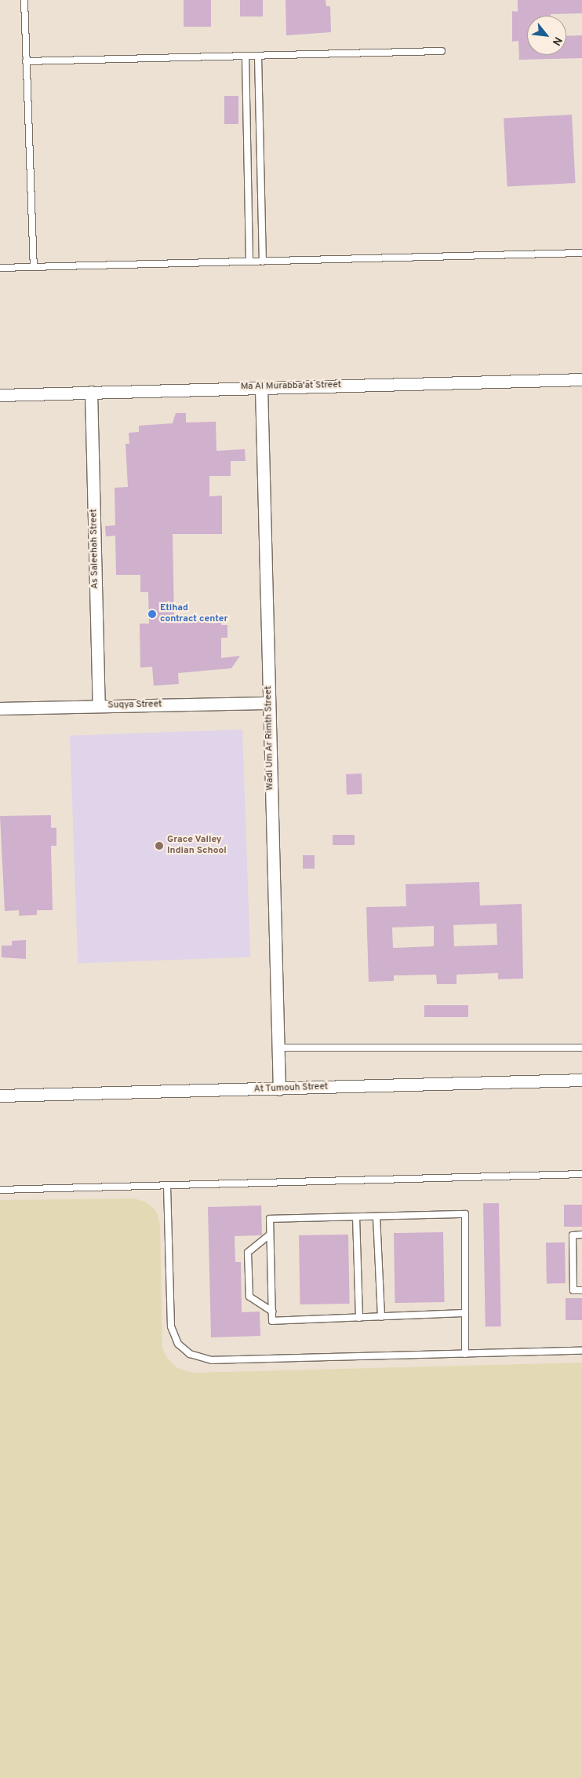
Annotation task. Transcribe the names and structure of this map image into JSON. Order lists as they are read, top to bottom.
{
  "streets": {
    "street": [
      "Ma Al Murabba'at Street",
      "As Saleehah Street",
      "Suqya Street",
      "Wadi Um Ar Rimth Street",
      "At Tumouh Street"
    ]
  },
  "crossings": [
    ["Ma Al Murabba'at Street", "As Saleehah Street"],
    ["Ma Al Murabba'at Street", "Wadi Um Ar Rimth Street"],
    ["As Saleehah Street", "Suqya Street"],
    ["Suqya Street", "Wadi Um Ar Rimth Street"],
    ["Wadi Um Ar Rimth Street", "At Tumouh Street"]
  ],
  "places": ["Etihad contract center", "Grace Valley Indian School"],
  "north": "bottom right"
}
